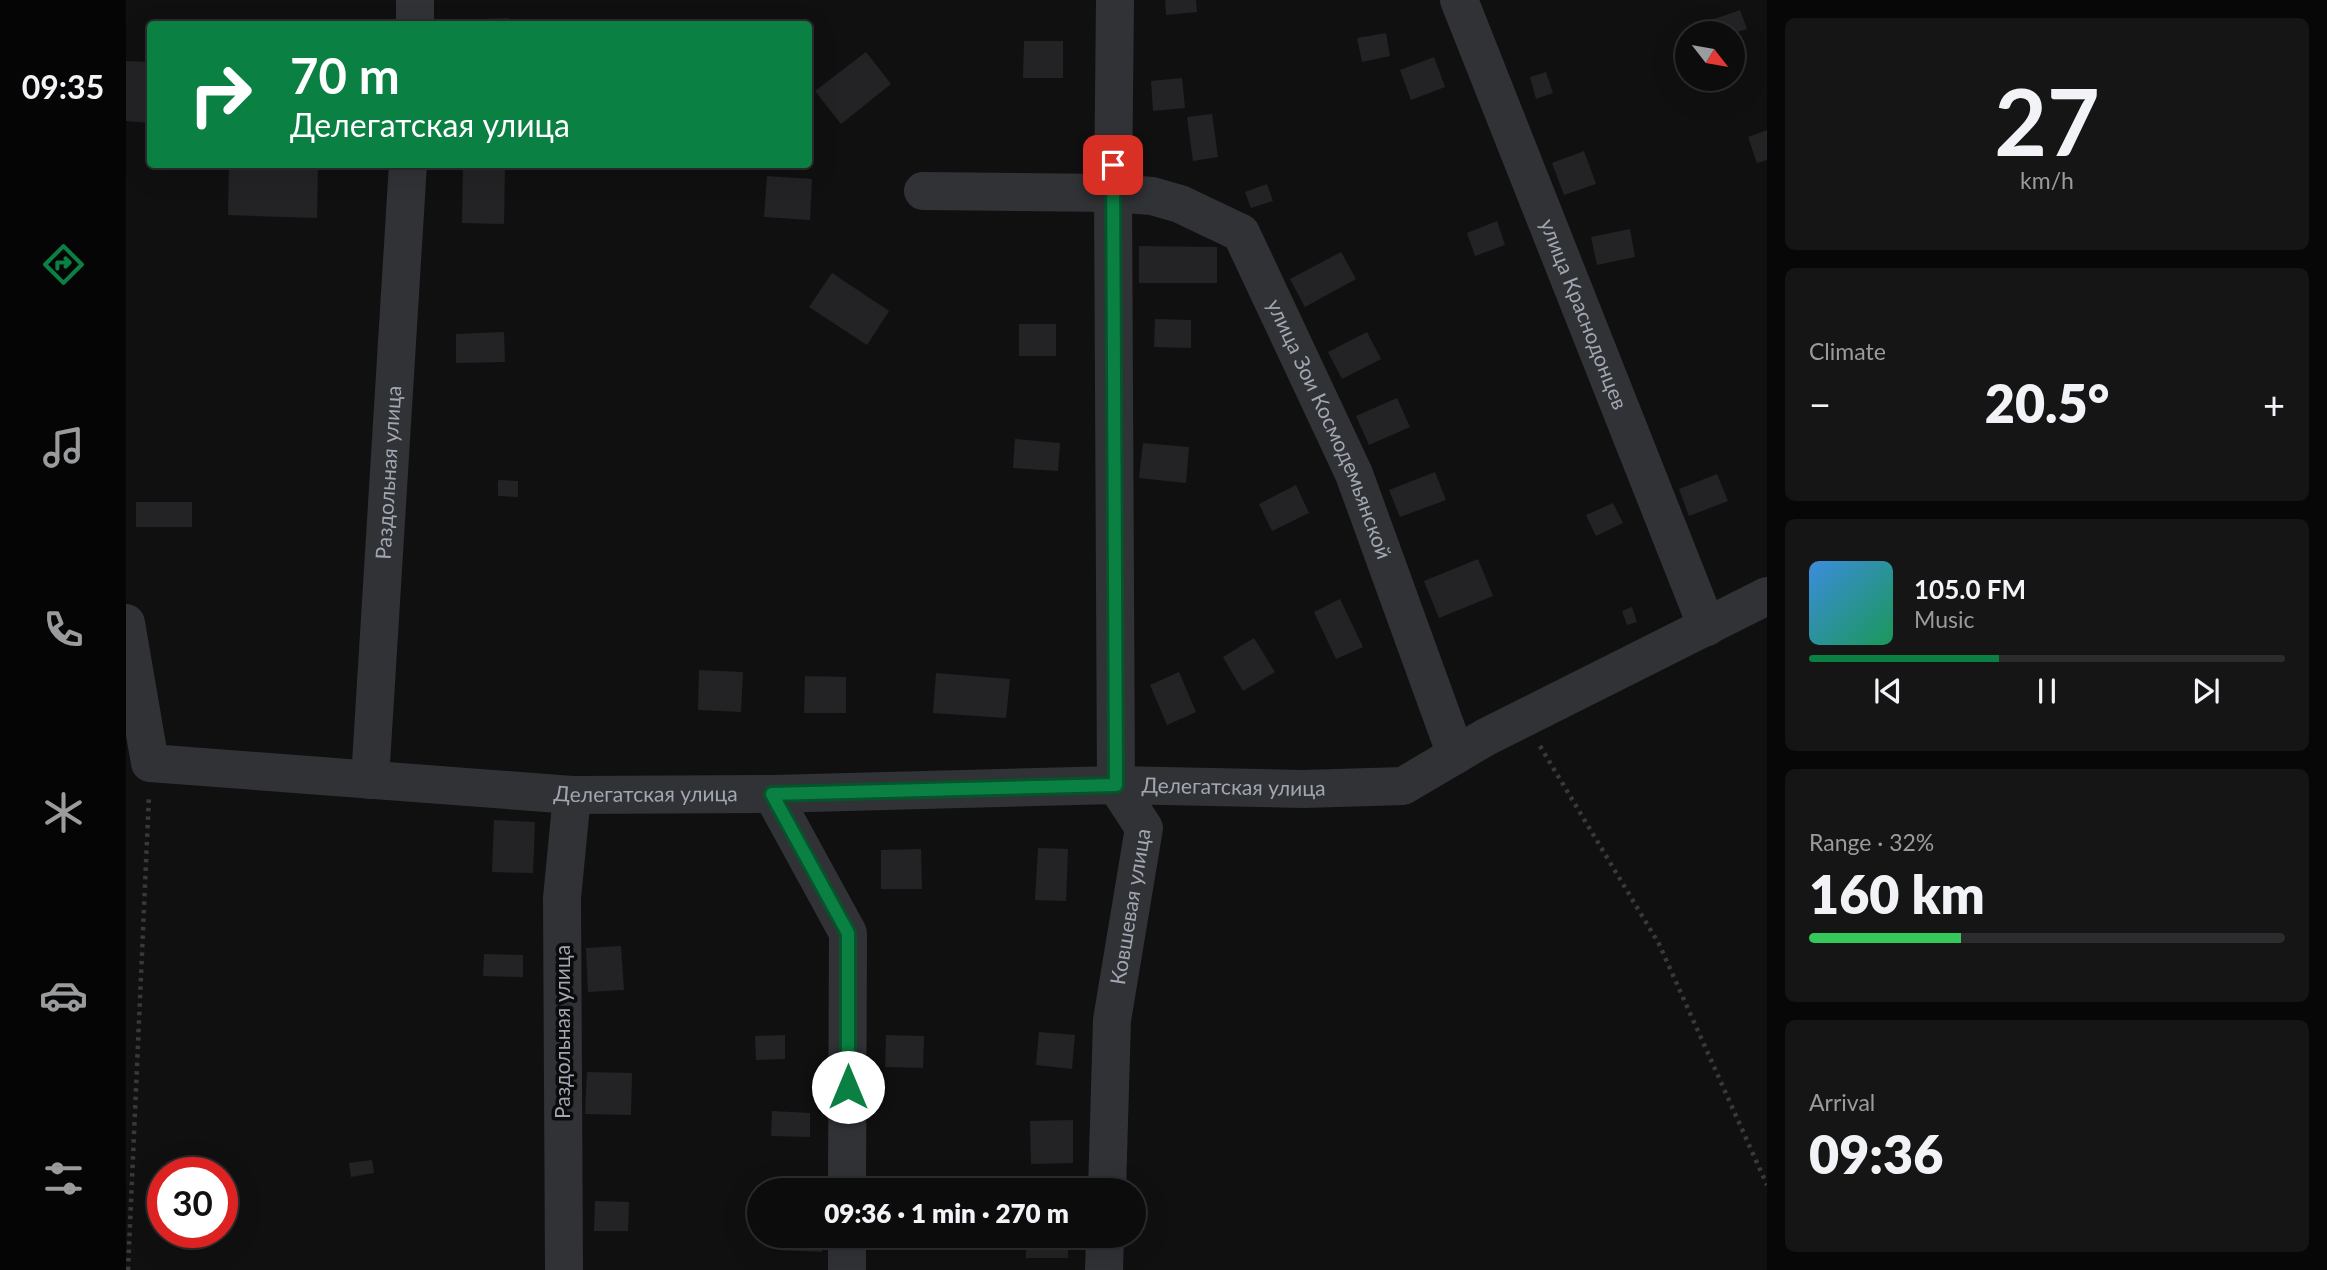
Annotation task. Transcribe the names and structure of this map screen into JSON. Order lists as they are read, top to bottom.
{
  "streets": {
    "street": [
      "улица Краснодонцев",
      "улица Зои Космодемьянской",
      "Раздольная улица",
      "Делегатская улица",
      "Ковшевая улица"
    ]
  },
  "crossings": [
    ["улица Краснодонцев", "Делегатская улица"],
    ["улица Зои Космодемьянской", "Делегатская улица"],
    ["Раздольная улица", "Делегатская улица"],
    ["Делегатская улица", "Ковшевая улица"]
  ],
  "north": "bottom right",
  "page": {
    "tabs": "09:35",
    "tile": [
      ["27", "km/h"],
      "Climate",
      ["Range · 32%", "160 km"],
      ["Arrival", "09:36"]
    ],
    "turn": ["70 m", "Делегатская улица"],
    "heat": ["−", "20.5°", "+"],
    "song": ["105.0 FM", "Music"],
    "limit": "30",
    "trip": "09:36 · 1 min · 270 m"
  }
}
